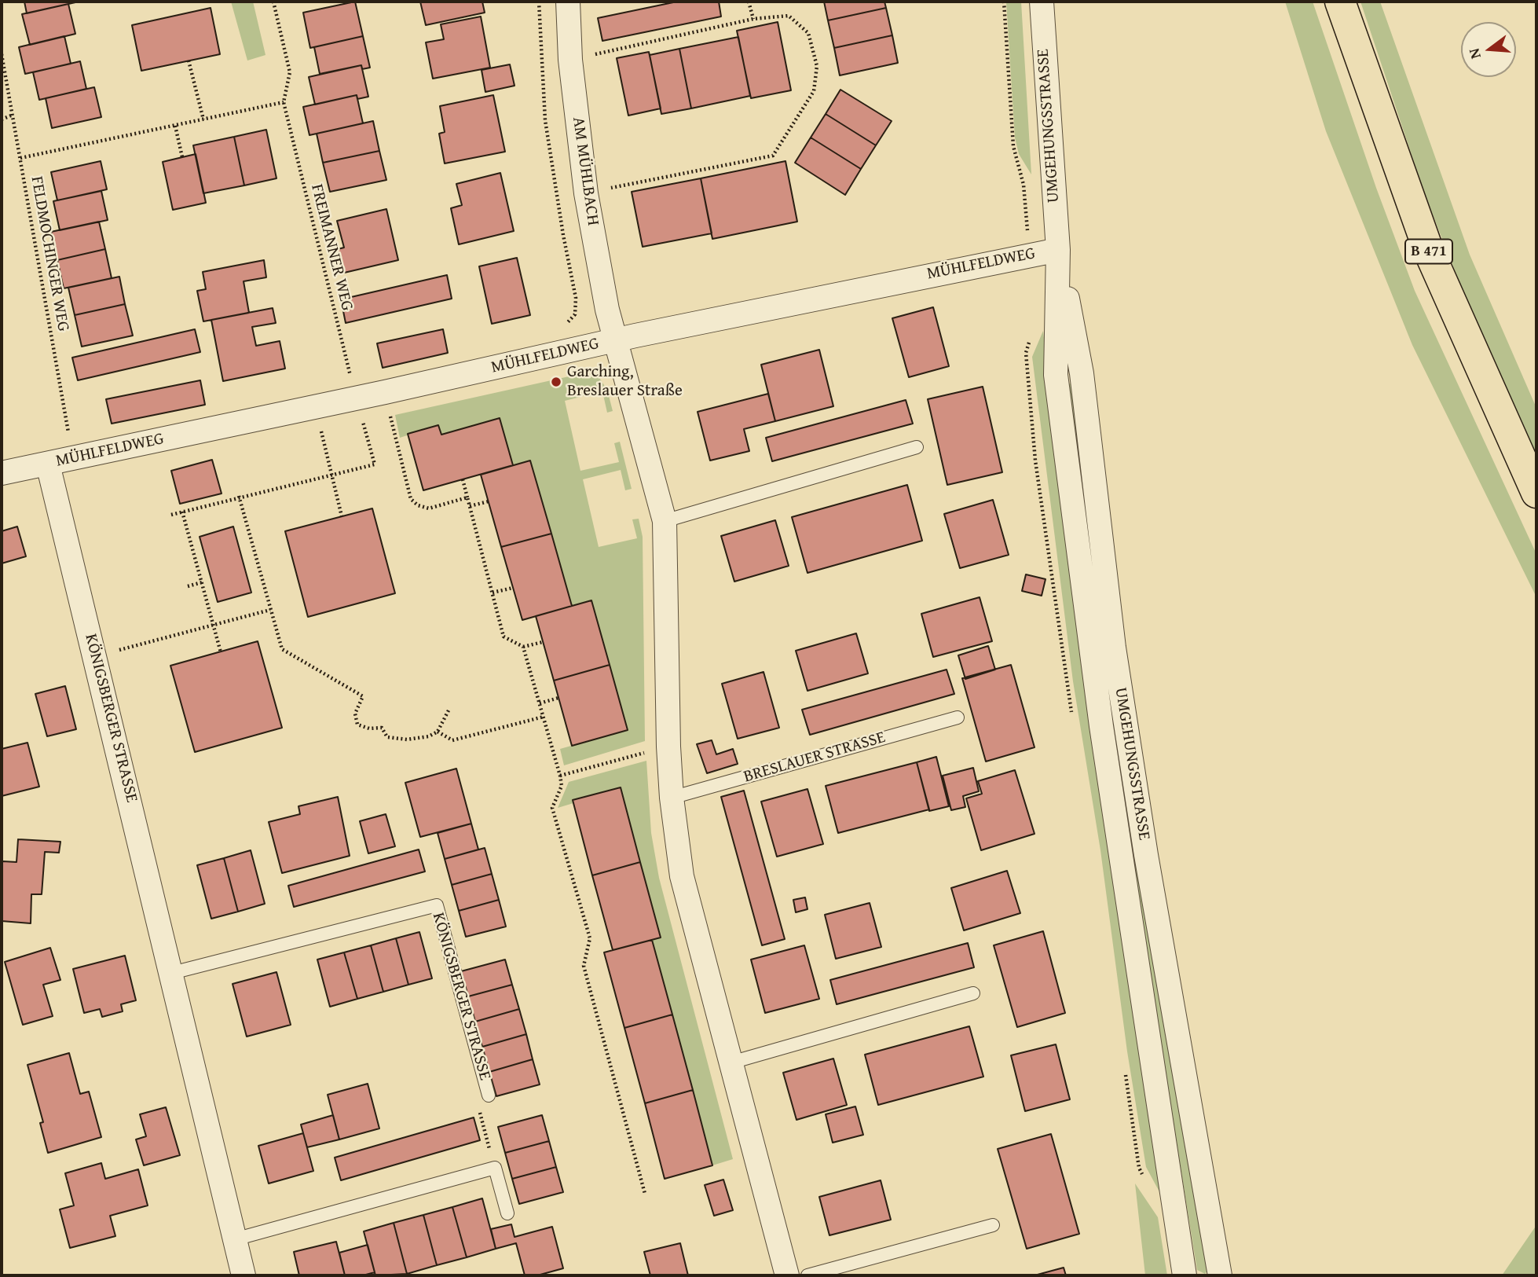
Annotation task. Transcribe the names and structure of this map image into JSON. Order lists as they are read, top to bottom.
{
  "streets": {
    "main road": ["B 471"],
    "street": [
      "UMGEHUNGSSTRASSE",
      "AM MÜHLBACH",
      "MÜHLFELDWEG",
      "KÖNIGSBERGER STRASSE"
    ],
    "lane": ["BRESLAUER STRASSE"],
    "path": ["FREIMANNER WEG", "FELDMOCHINGER WEG"]
  },
  "crossings": [
    ["UMGEHUNGSSTRASSE", "MÜHLFELDWEG"],
    ["AM MÜHLBACH", "MÜHLFELDWEG"],
    ["FREIMANNER WEG", "MÜHLFELDWEG"],
    ["FELDMOCHINGER WEG", "MÜHLFELDWEG"],
    ["MÜHLFELDWEG", "KÖNIGSBERGER STRASSE"]
  ],
  "places": ["Garching, Breslauer Straße"],
  "north": "left"
}
